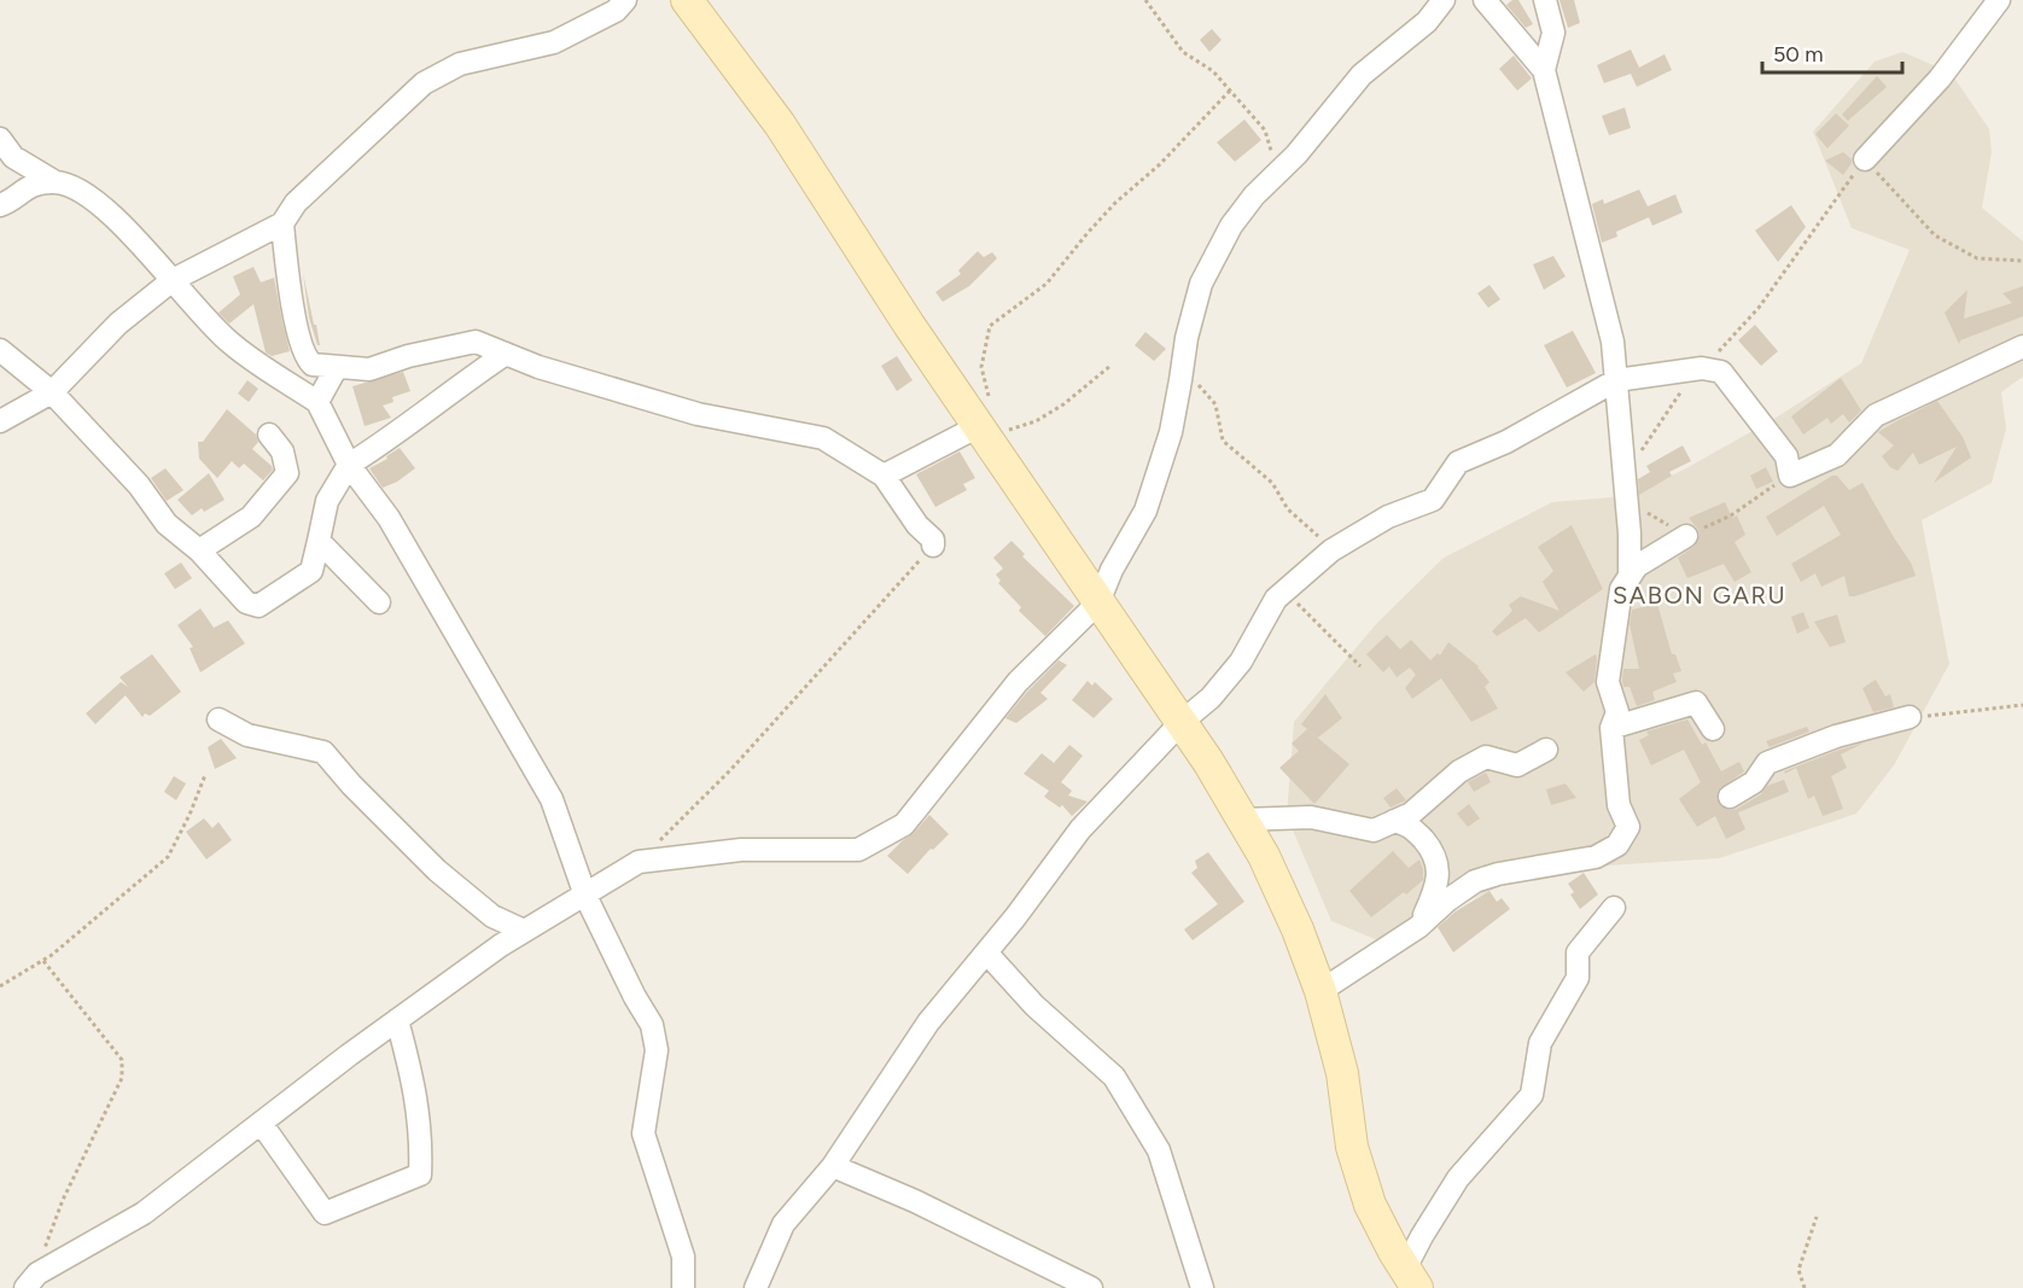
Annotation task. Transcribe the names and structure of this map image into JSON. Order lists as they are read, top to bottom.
{
  "districts": ["SABON GARU"],
  "scale_bar": "50 m"
}
